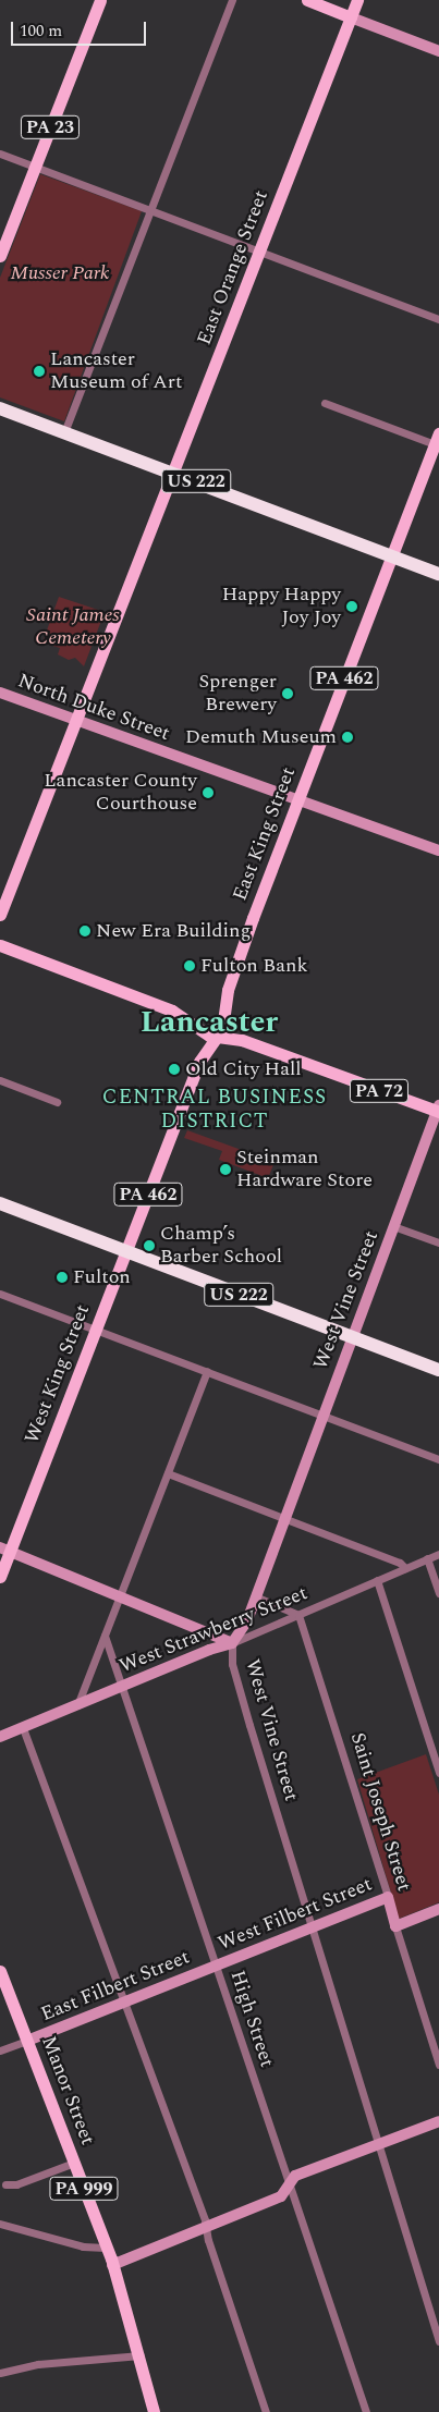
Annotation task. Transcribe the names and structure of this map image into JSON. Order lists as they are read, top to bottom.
{
  "streets": {
    "highway": ["US 222"],
    "main road": [
      "PA 23",
      "East Orange Street",
      "PA 462",
      "East King Street",
      "PA 72",
      "West King Street",
      "Manor Street",
      "PA 999"
    ],
    "street": [
      "North Duke Street",
      "West Vine Street",
      "West Strawberry Street",
      "Saint Joseph Street",
      "West Filbert Street",
      "East Filbert Street",
      "High Street"
    ]
  },
  "crossings": [
    ["East Orange Street", "US 222"],
    ["East Orange Street", "North Duke Street"],
    ["US 222", "East King Street"],
    ["US 222", "West Vine Street"],
    ["US 222", "West King Street"],
    ["North Duke Street", "East King Street"],
    ["East King Street", "PA 72"],
    ["East King Street", "West King Street"],
    ["PA 72", "West Vine Street"],
    ["PA 72", "West King Street"],
    ["West Vine Street", "West Strawberry Street"],
    ["West Vine Street", "West Filbert Street"],
    ["West Strawberry Street", "Saint Joseph Street"],
    ["West Strawberry Street", "High Street"],
    ["Saint Joseph Street", "West Filbert Street"],
    ["West Filbert Street", "East Filbert Street"],
    ["West Filbert Street", "High Street"],
    ["East Filbert Street", "High Street"],
    ["East Filbert Street", "Manor Street"]
  ],
  "districts": ["Lancaster", "CENTRAL BUSINESS DISTRICT"],
  "parks": ["Musser Park", "Saint James Cemetery"],
  "places": [
    "Lancaster Museum of Art",
    "Happy Happy Joy Joy",
    "Sprenger Brewery",
    "Demuth Museum",
    "Lancaster County Courthouse",
    "New Era Building",
    "Fulton Bank",
    "Old City Hall",
    "Steinman Hardware Store",
    "Champ’s Barber School",
    "Fulton"
  ],
  "scale_bar": "100 m"
}
